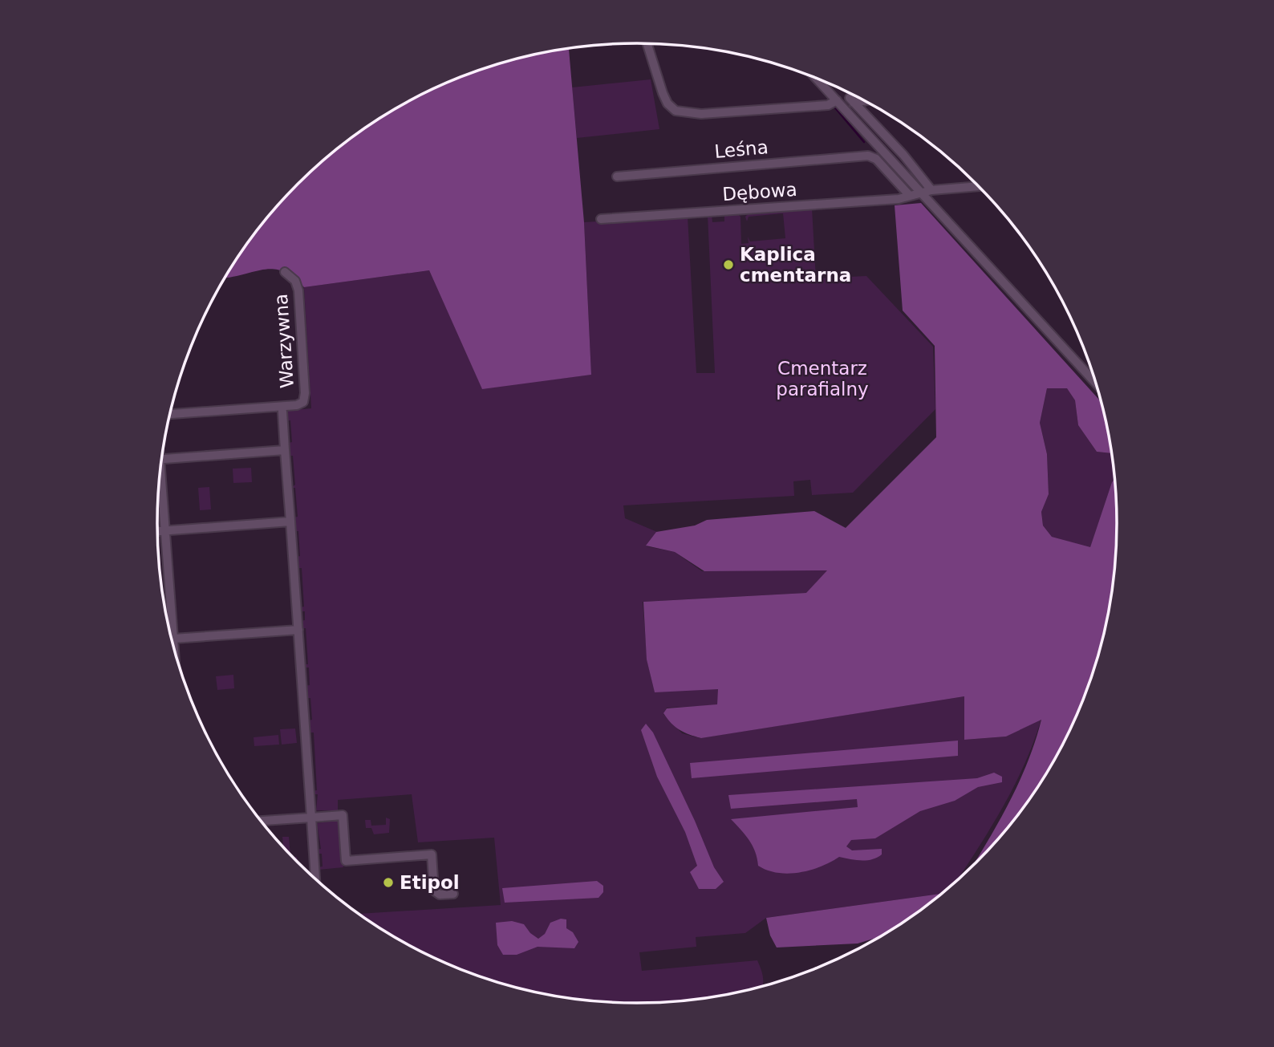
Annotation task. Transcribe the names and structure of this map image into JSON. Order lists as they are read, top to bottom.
{
  "streets": {
    "street": ["Leśna", "Dębowa", "Warzywna"]
  },
  "crossings": [
    ["Leśna", "Dębowa"]
  ],
  "parks": ["Cmentarz parafialny"],
  "places": ["Kaplica cmentarna", "Etipol"]
}
